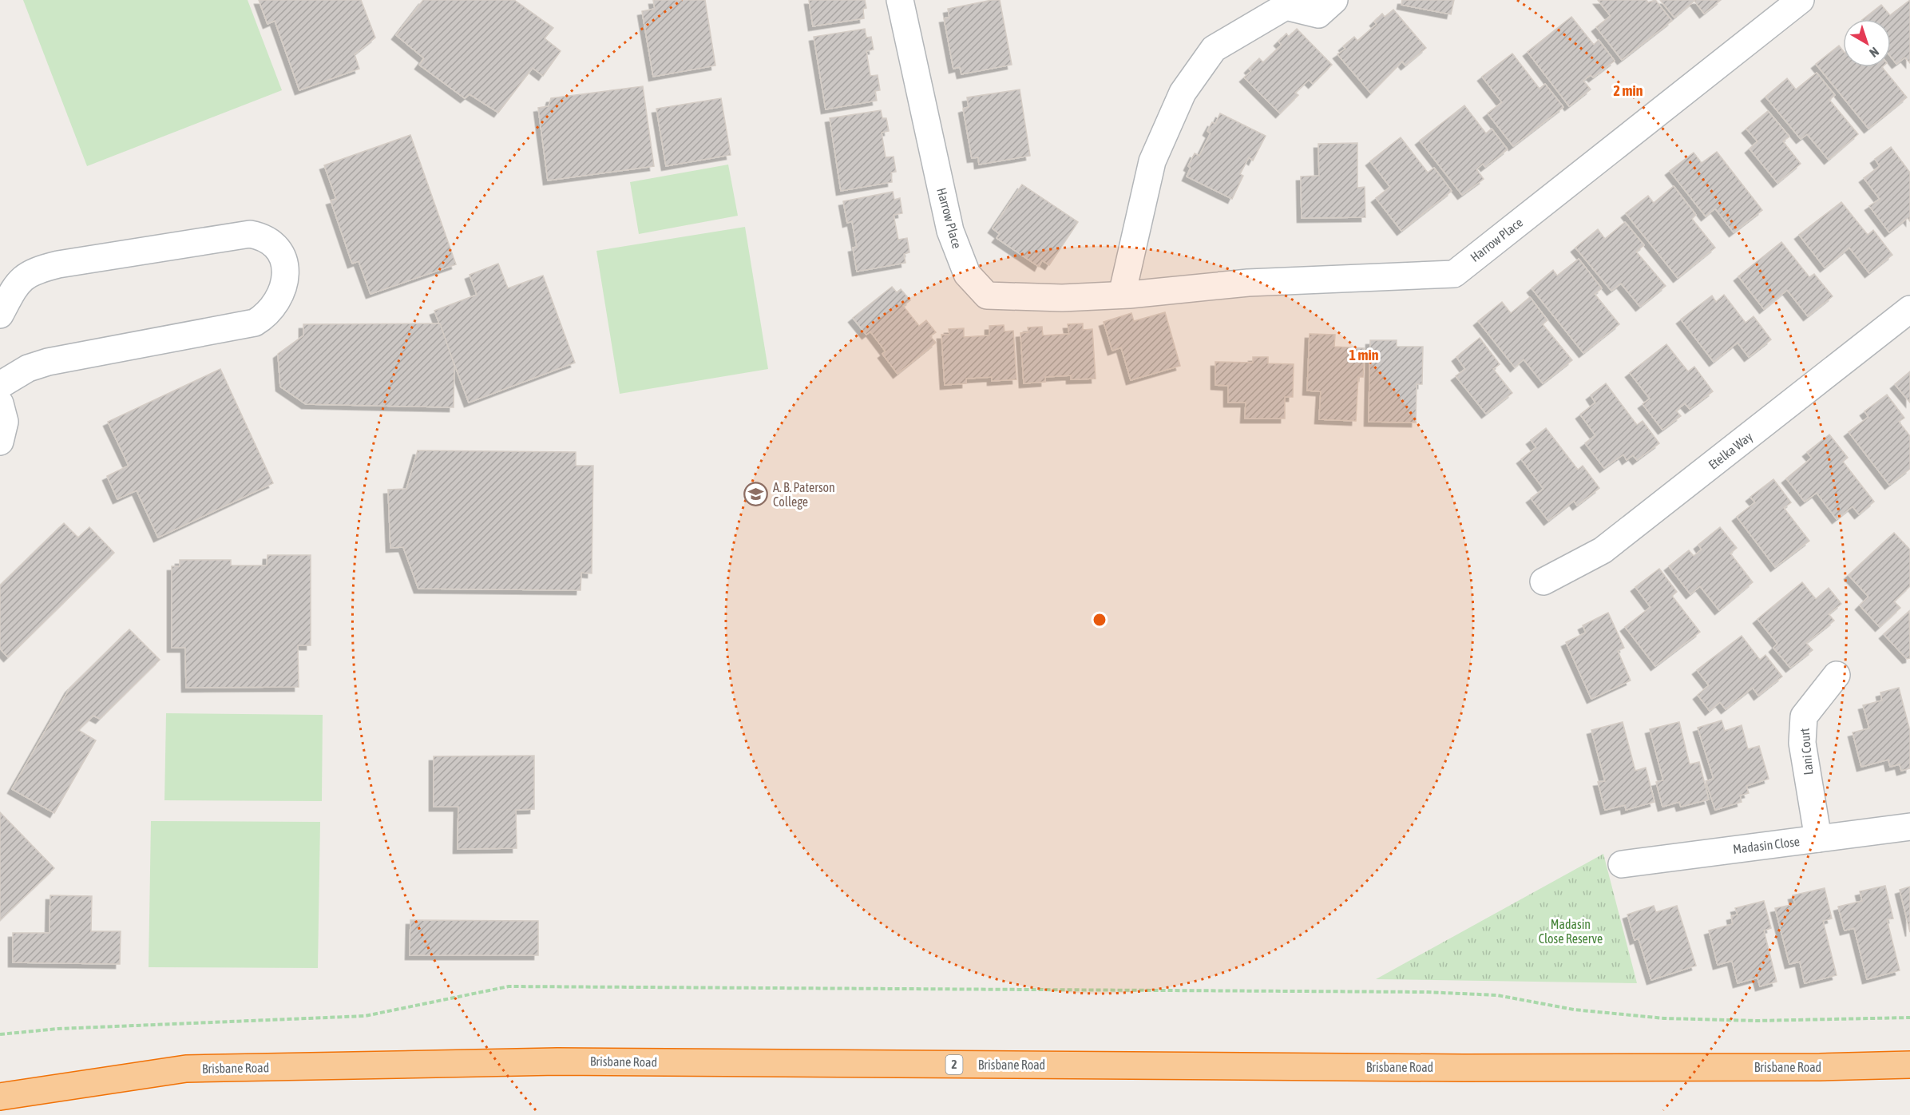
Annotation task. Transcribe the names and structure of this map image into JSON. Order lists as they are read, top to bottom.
{
  "streets": {
    "highway": ["Brisbane Road", "2"],
    "street": [
      "Harrow Place",
      "Etelka Way",
      "Lani Court",
      "Madasin Close"
    ]
  },
  "crossings": [
    ["Lani Court", "Madasin Close"]
  ],
  "parks": ["Madasin Close Reserve"],
  "places": {
    "school or university": ["A. B. Paterson College"]
  },
  "north": "bottom right",
  "rings": ["2 min", "1 min"]
}
